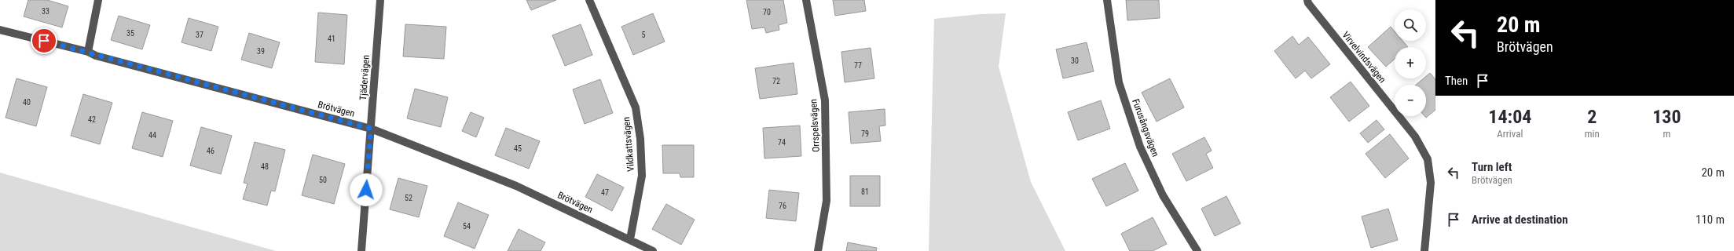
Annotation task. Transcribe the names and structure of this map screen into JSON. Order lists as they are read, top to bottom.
{
  "streets": {
    "street": [
      "Virvelvindsvägen",
      "Tjädervägen",
      "Brötvägen",
      "Orrspelsvägen",
      "Furusångsvägen",
      "Vildkattsvägen"
    ]
  },
  "crossings": [
    ["Tjädervägen", "Brötvägen"],
    ["Brötvägen", "Vildkattsvägen"]
  ],
  "house_numbers": [
    "33",
    "70",
    "35",
    "37",
    "5",
    "41",
    "39",
    "30",
    "77",
    "72",
    "40",
    "42",
    "79",
    "44",
    "74",
    "45",
    "46",
    "48",
    "50",
    "81",
    "47",
    "52",
    "76",
    "54"
  ],
  "page": {
    "turn": ["20 m", "Brötvägen"],
    "map_buttons": ["+", "−"],
    "then": "Then",
    "eta": [
      "14:04",
      "Arrival",
      "2",
      "min",
      "130",
      "m"
    ],
    "list": [
      {
        "name": "Turn left",
        "note": "Brötvägen",
        "value": "20 m"
      },
      {
        "name": "Arrive at destination",
        "value": "110 m"
      }
    ]
  }
}
